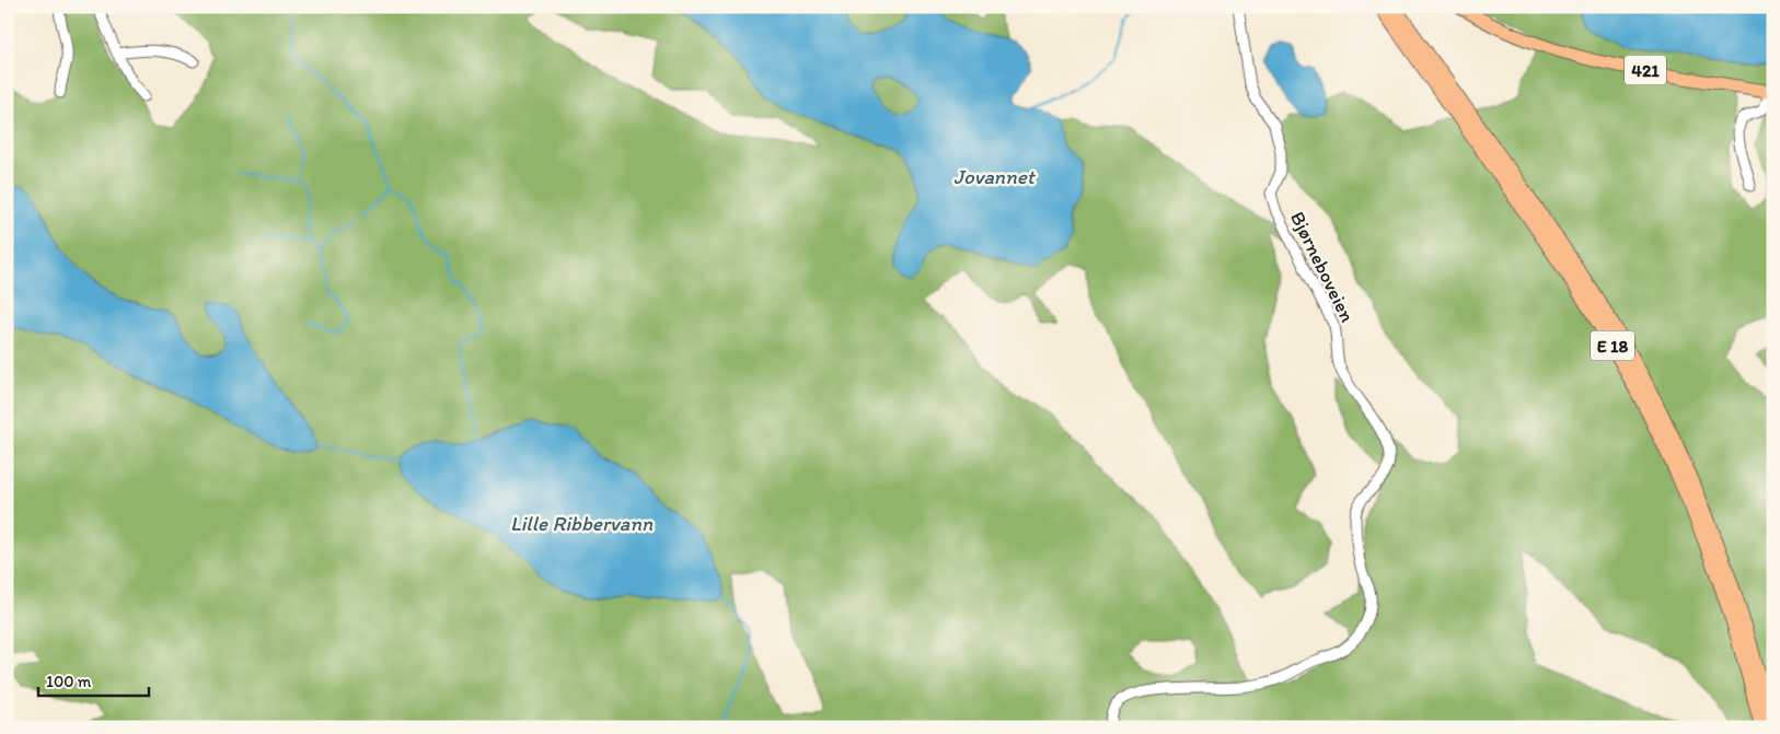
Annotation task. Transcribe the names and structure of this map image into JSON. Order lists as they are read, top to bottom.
{
  "streets": {
    "highway": ["E 18"],
    "main road": ["421"],
    "street": ["Bjørneboveien"]
  },
  "water": ["Jovannet", "Lille Ribbervann"],
  "scale_bar": "100 m"
}
